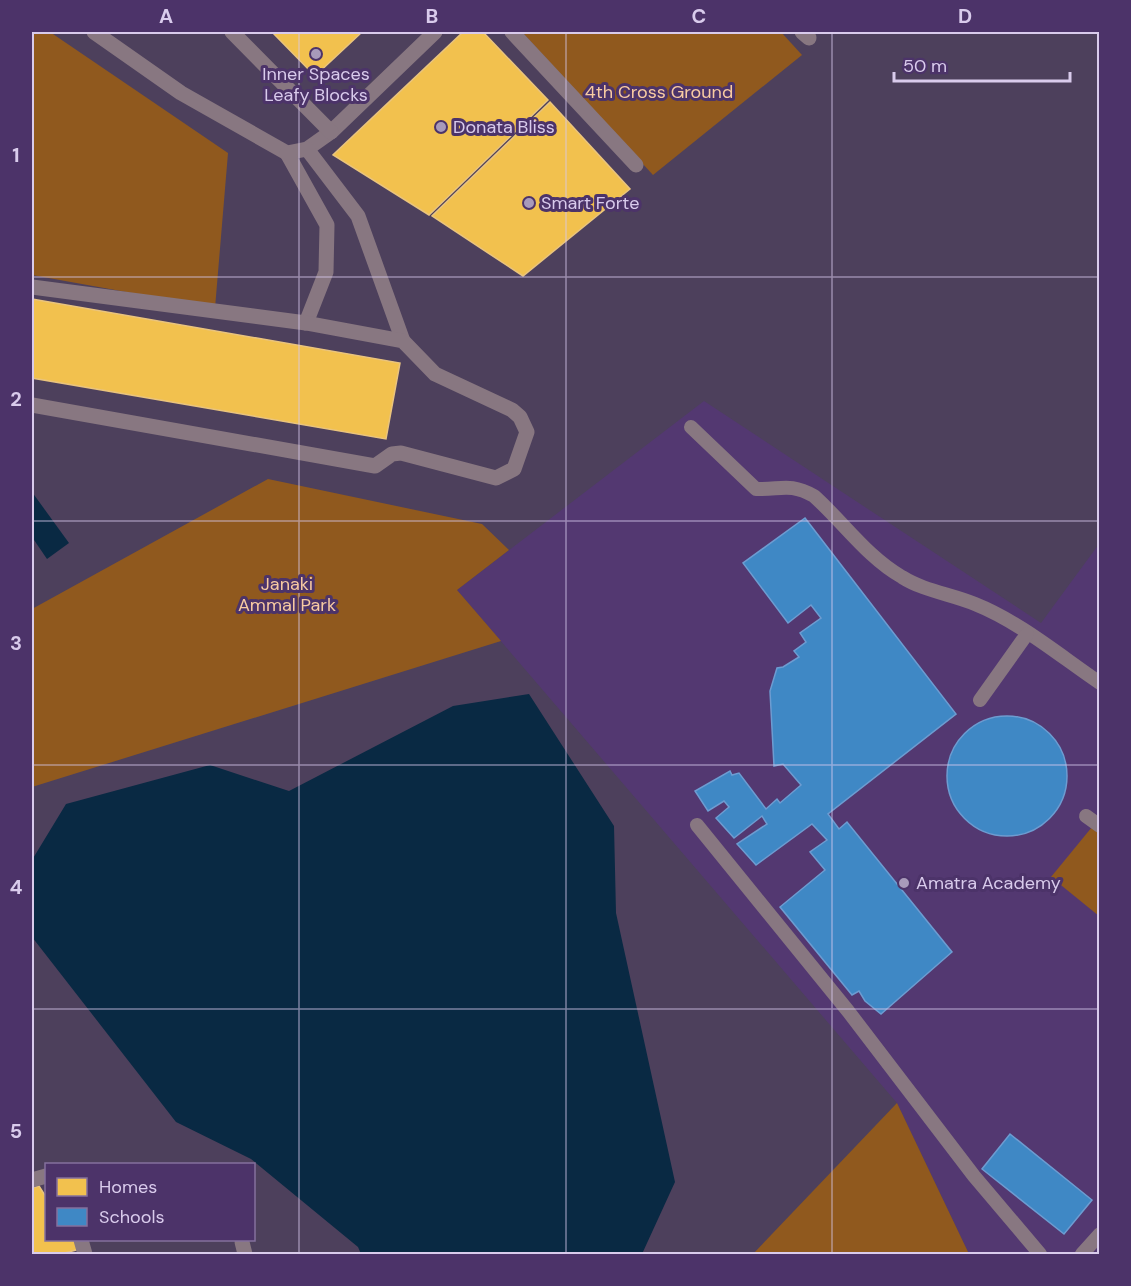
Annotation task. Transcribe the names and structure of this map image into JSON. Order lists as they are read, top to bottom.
{
  "parks": ["4th Cross Ground", "Janaki Ammal Park"],
  "places": [
    "Inner Spaces Leafy Blocks",
    "Donata Bliss",
    "Smart Forte",
    "Amatra Academy"
  ],
  "legend": ["Homes", "Schools"],
  "scale_bar": "50 m",
  "grid": {
    "columns": [
      "A",
      "B",
      "C",
      "D"
    ],
    "rows": [
      "1",
      "2",
      "3",
      "4",
      "5"
    ]
  }
}
